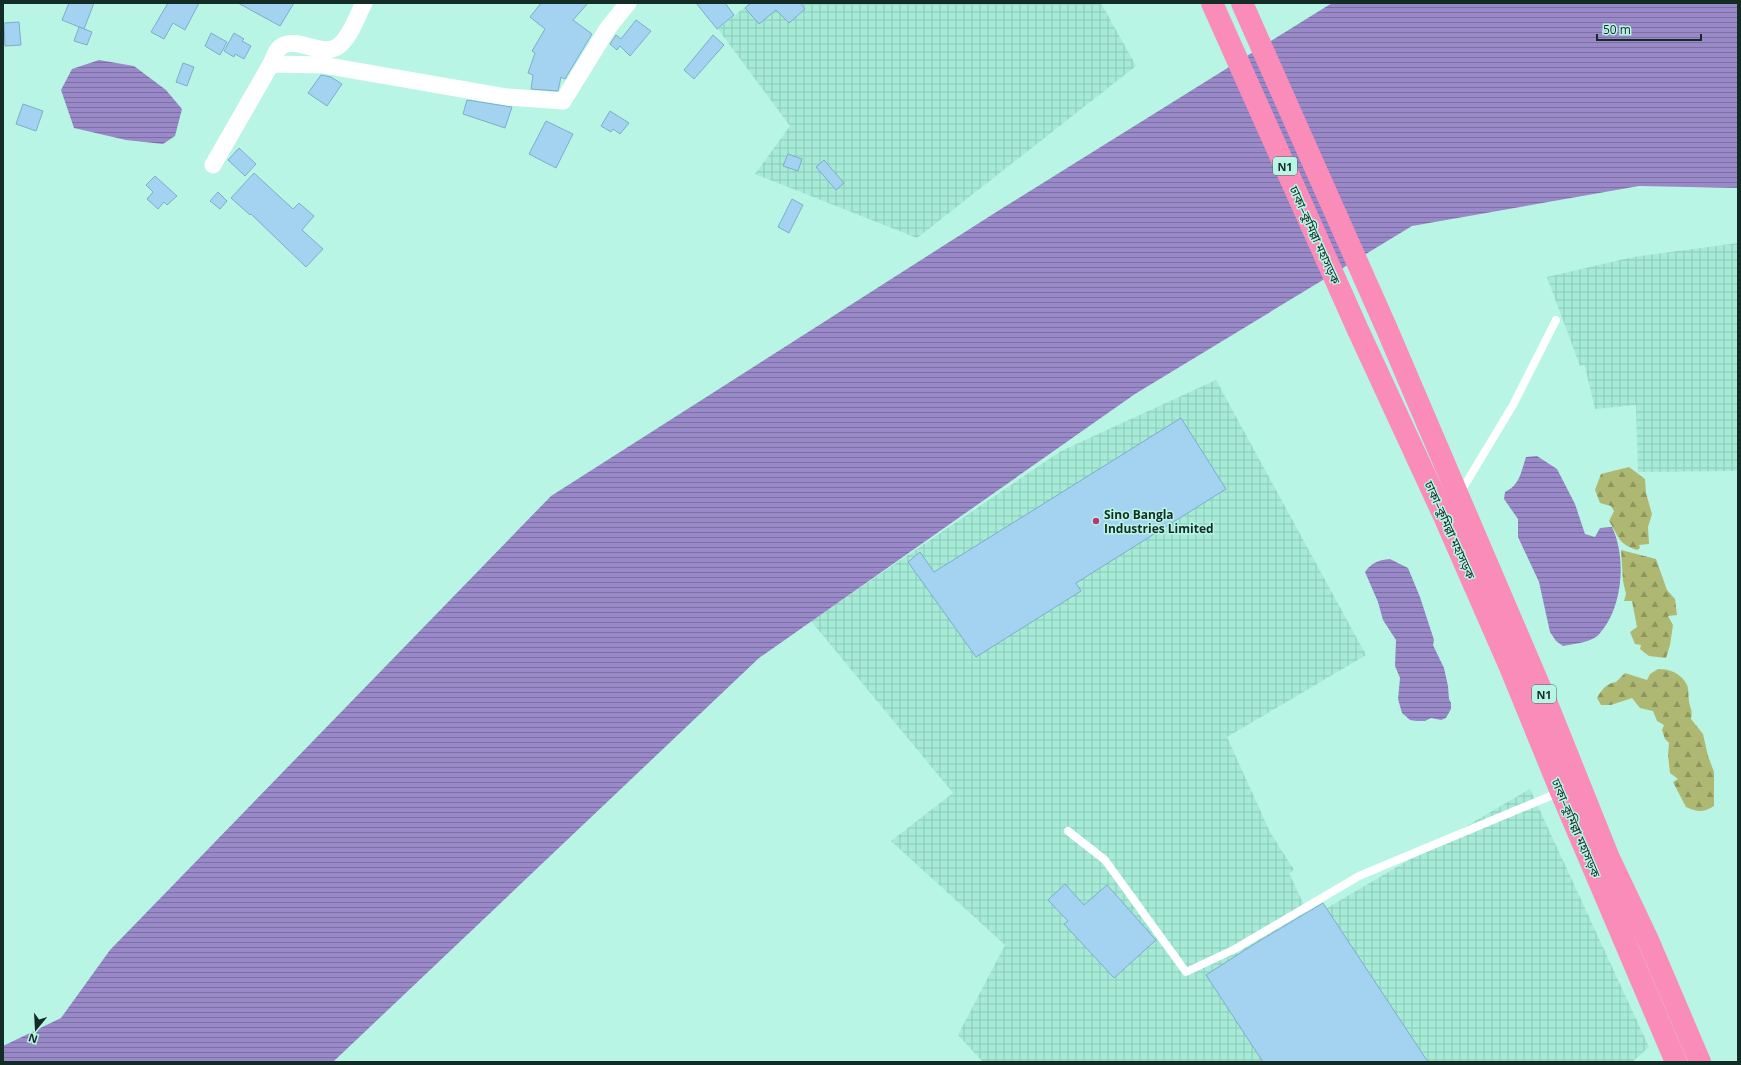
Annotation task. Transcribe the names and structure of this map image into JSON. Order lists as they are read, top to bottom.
{
  "streets": {
    "highway": ["N1", "ঢাকা–কুমিল্লা মহাসড়ক"]
  },
  "places": ["Sino Bangla Industries Limited"],
  "scale_bar": "50 m",
  "north": "bottom"
}
